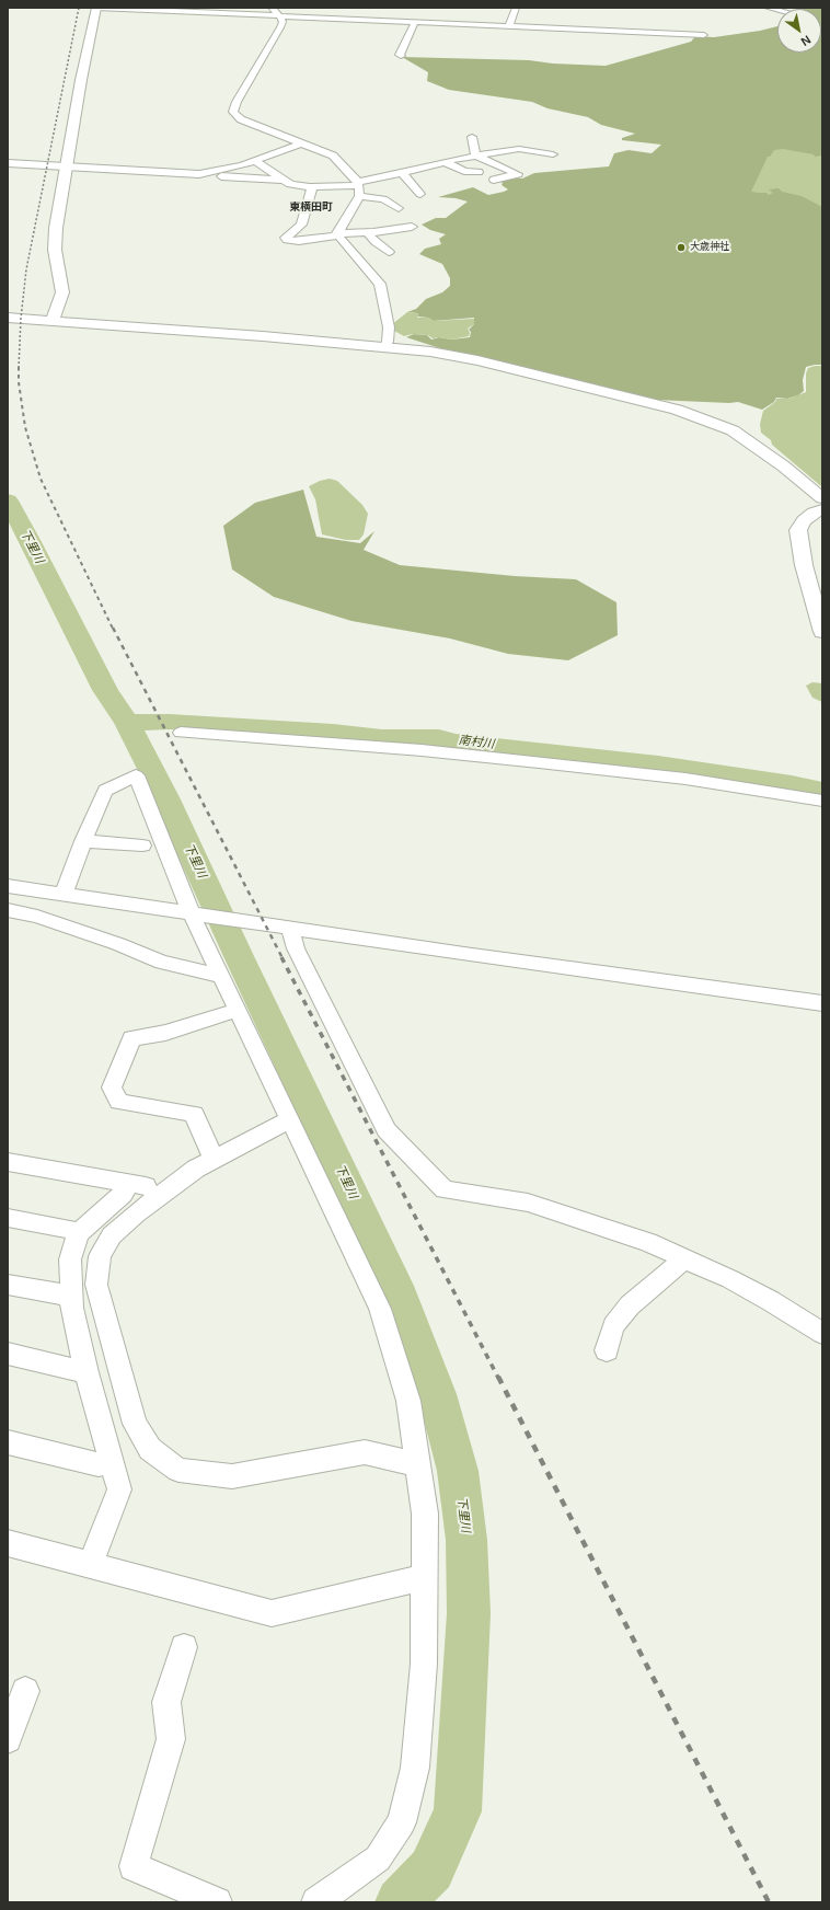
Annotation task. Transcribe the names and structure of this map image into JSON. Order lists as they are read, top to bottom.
{
  "districts": ["東横田町"],
  "water": ["下里川", "南村川"],
  "places": ["大歳神社"],
  "north": "bottom right"
}
